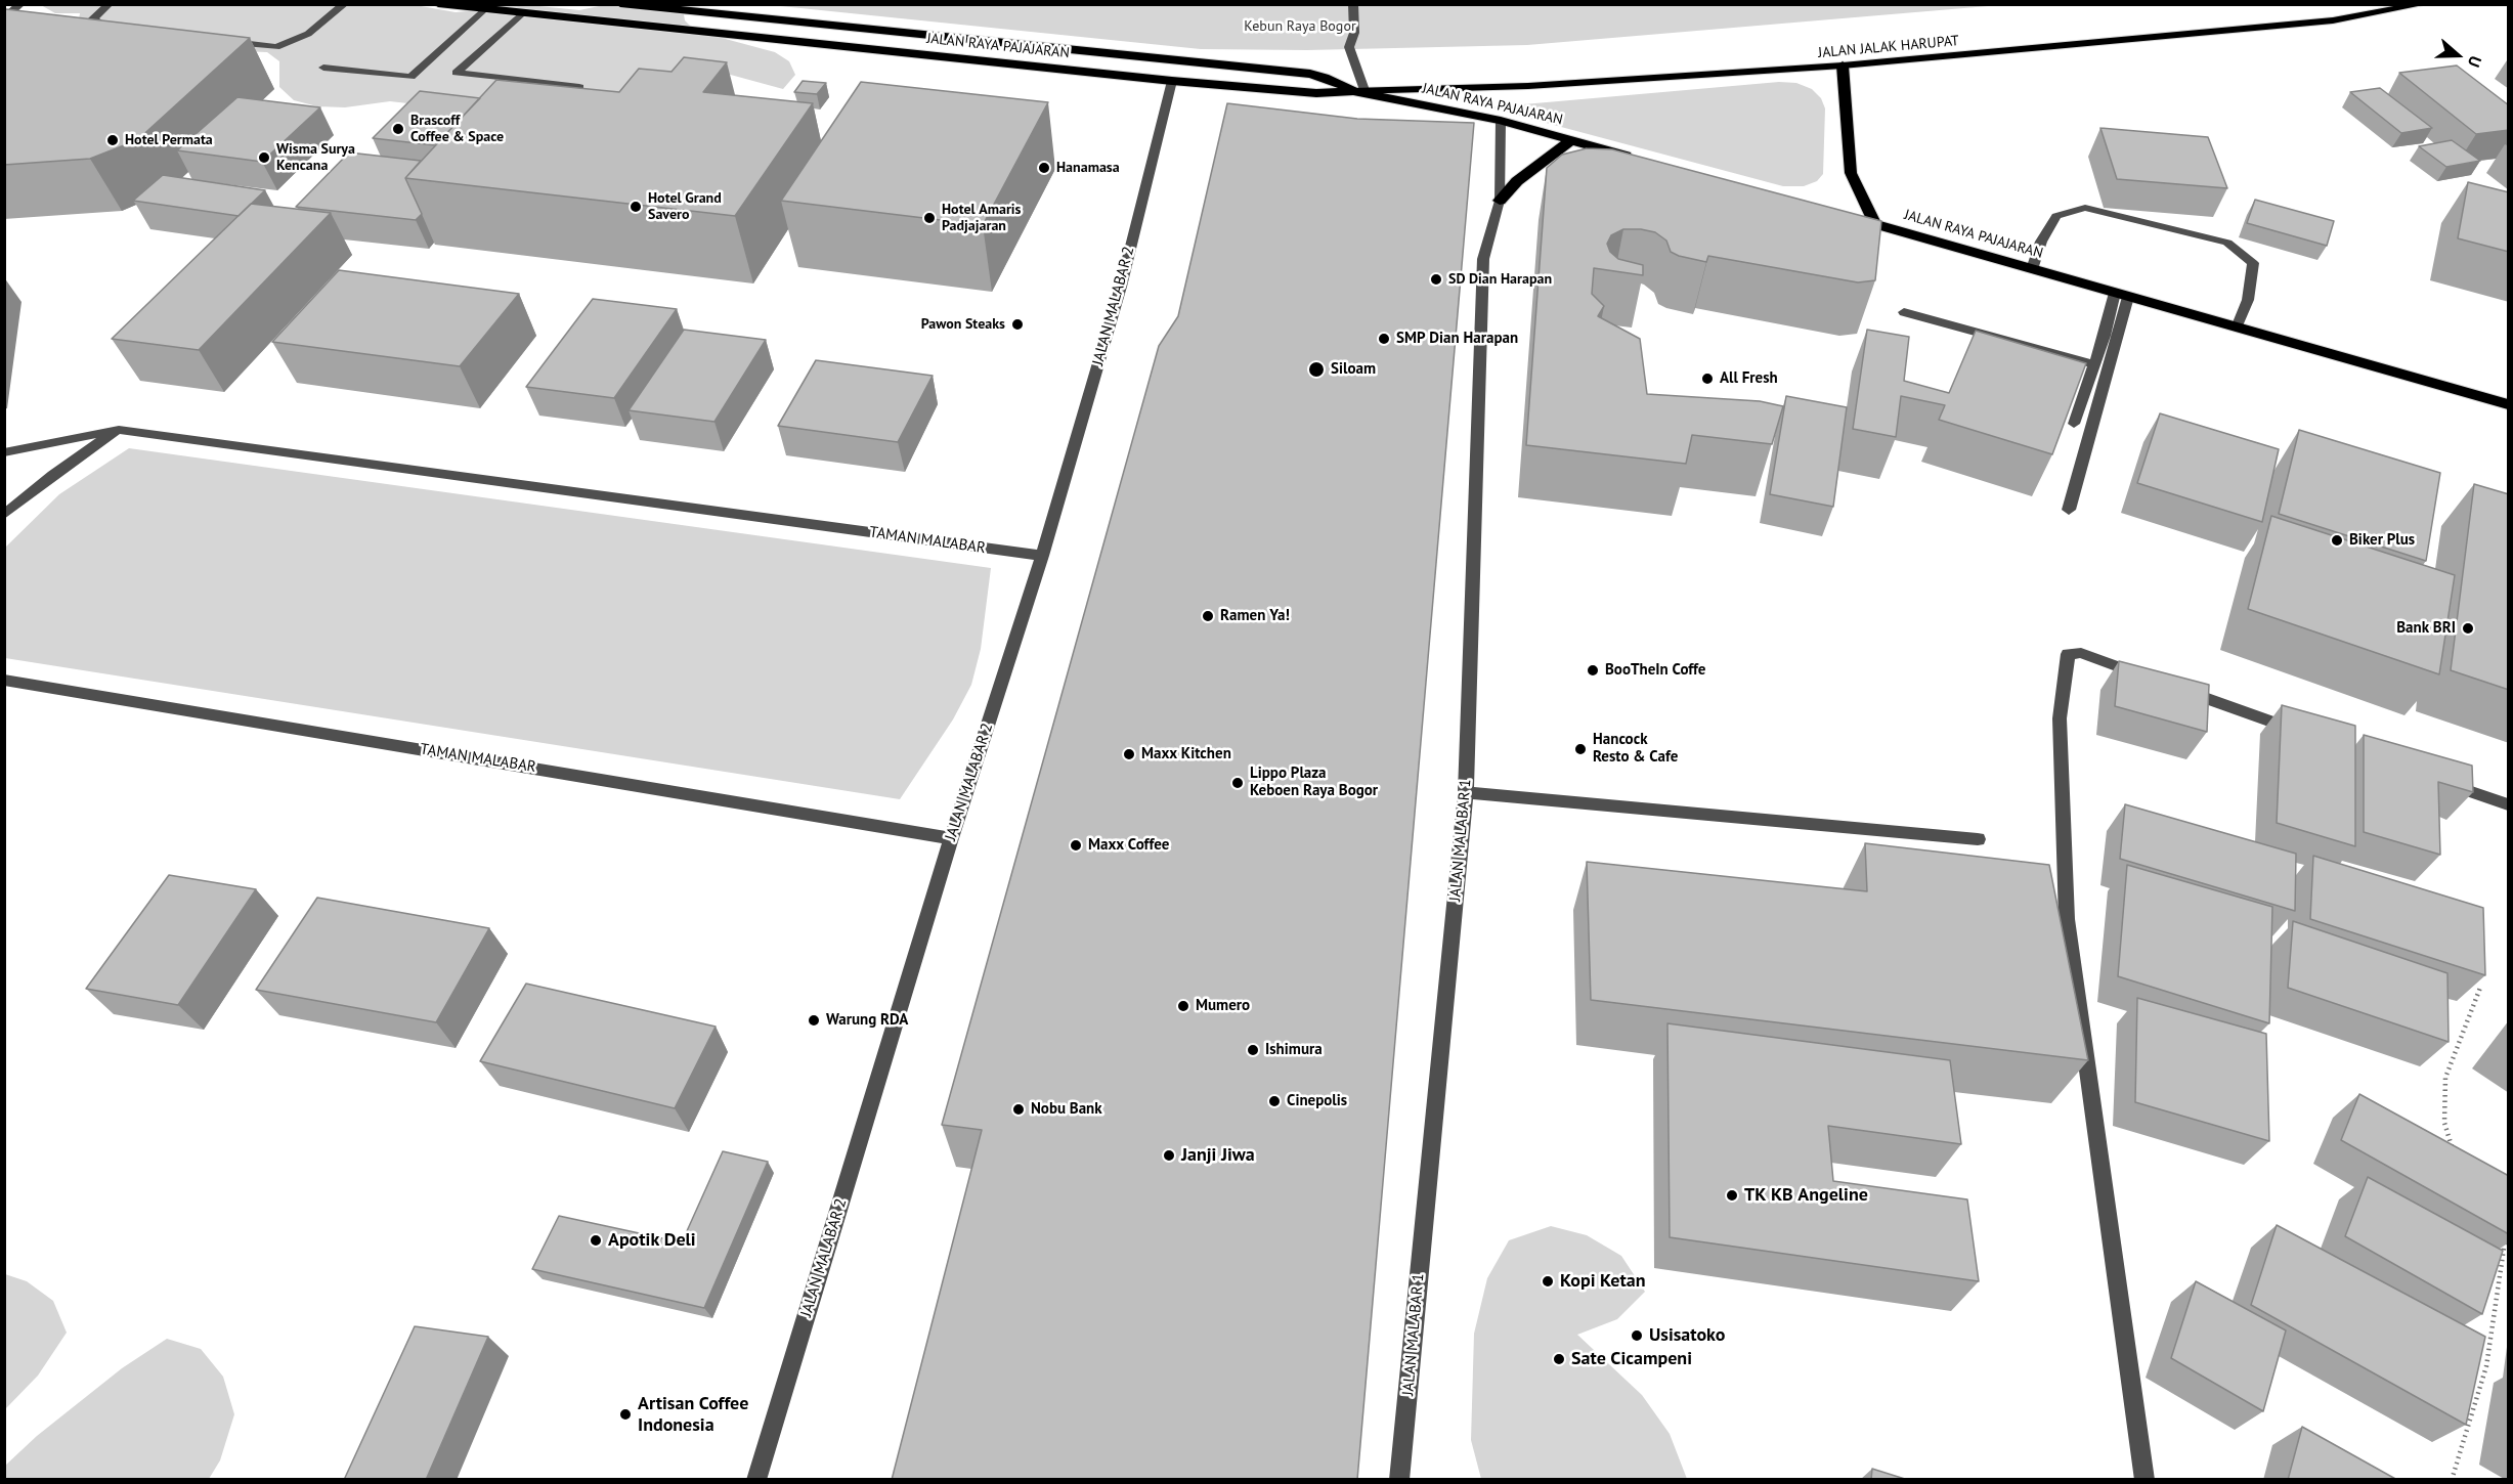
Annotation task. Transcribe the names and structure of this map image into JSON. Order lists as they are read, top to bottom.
{
  "streets": {
    "highway": ["JALAN RAYA PAJAJARAN"],
    "main road": ["JALAN JALAK HARUPAT"],
    "street": ["JALAN MALABAR 2", "TAMAN MALABAR", "JALAN MALABAR 1"]
  },
  "crossings": [
    ["JALAN RAYA PAJAJARAN", "JALAN JALAK HARUPAT"],
    ["JALAN RAYA PAJAJARAN", "JALAN MALABAR 2"],
    ["JALAN RAYA PAJAJARAN", "JALAN MALABAR 1"],
    ["JALAN MALABAR 2", "TAMAN MALABAR"]
  ],
  "parks": ["Kebun Raya Bogor"],
  "places": [
    "Brascoff Coffee & Space",
    "Hotel Permata",
    "Wisma Surya Kencana",
    "Hanamasa",
    "Hotel Grand Savero",
    "Hotel Amaris Padjajaran",
    "SD Dian Harapan",
    "Pawon Steaks",
    "SMP Dian Harapan",
    "Siloam",
    "All Fresh",
    "Biker Plus",
    "Ramen Ya!",
    "Bank BRI",
    "BooTheIn Coffe",
    "Hancock Resto & Cafe",
    "Maxx Kitchen",
    "Lippo Plaza Keboen Raya Bogor",
    "Maxx Coffee",
    "Mumero",
    "Warung RDA",
    "Ishimura",
    "Cinepolis",
    "Nobu Bank",
    "Janji Jiwa",
    "TK KB Angeline",
    "Apotik Deli",
    "Kopi Ketan",
    "Usisatoko",
    "Sate Cicampeni",
    "Artisan Coffee Indonesia"
  ],
  "north": "right"
}
